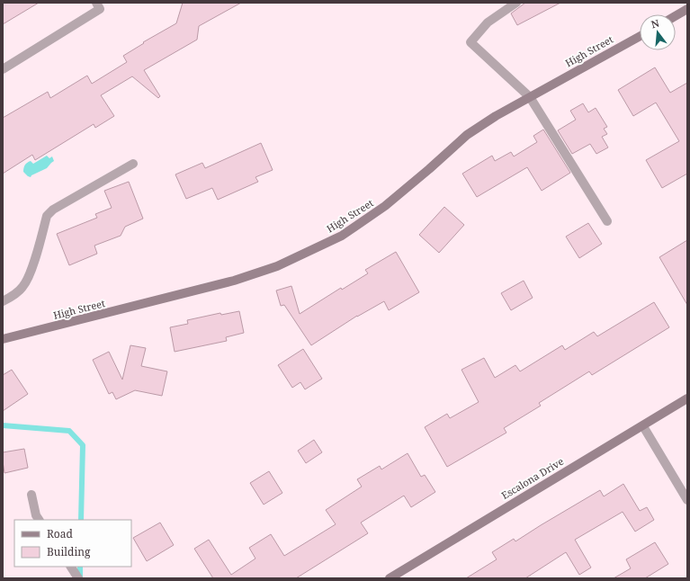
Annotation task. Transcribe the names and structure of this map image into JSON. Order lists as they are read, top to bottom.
{
  "streets": {
    "main road": ["High Street", "Escalona Drive"]
  },
  "legend": ["Road", "Building"],
  "north": "top"
}
